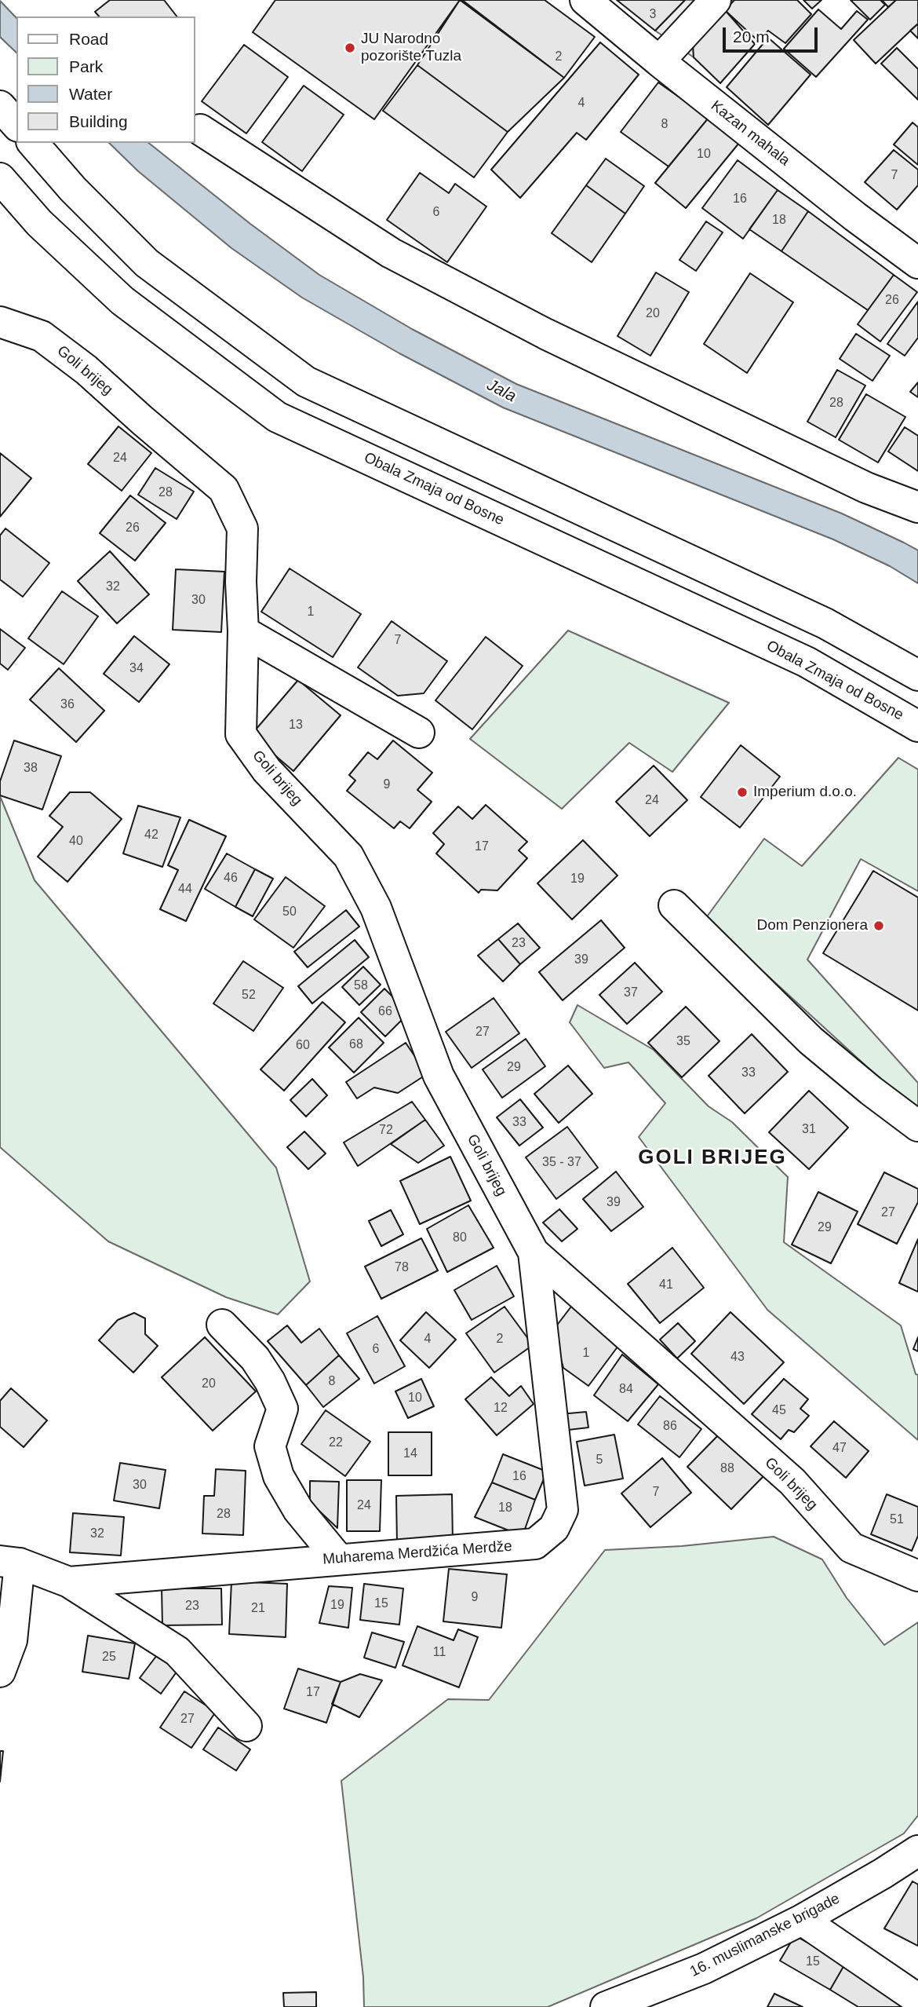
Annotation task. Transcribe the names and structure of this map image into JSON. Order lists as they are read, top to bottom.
{
  "streets": {
    "street": [
      "Kazan mahala",
      "Goli brijeg",
      "Obala Zmaja od Bosne",
      "Muharema Merdžića Merdže",
      "16. muslimanske brigade"
    ]
  },
  "crossings": [
    ["Goli brijeg", "Muharema Merdžića Merdže"]
  ],
  "districts": ["GOLI BRIJEG"],
  "water": ["Jala"],
  "places": ["JU Narodno pozorište Tuzla", "Imperium d.o.o.", "Dom Penzionera"],
  "house_numbers": [
    "3",
    "2",
    "4",
    "8",
    "10",
    "7",
    "16",
    "6",
    "18",
    "26",
    "20",
    "28",
    "24",
    "28",
    "26",
    "32",
    "30",
    "1",
    "7",
    "34",
    "36",
    "13",
    "38",
    "9",
    "24",
    "42",
    "40",
    "17",
    "46",
    "19",
    "44",
    "50",
    "23",
    "39",
    "58",
    "37",
    "52",
    "66",
    "27",
    "35",
    "68",
    "60",
    "29",
    "33",
    "33",
    "31",
    "72",
    "35 - 37",
    "39",
    "27",
    "29",
    "80",
    "78",
    "41",
    "4",
    "2",
    "6",
    "1",
    "43",
    "8",
    "20",
    "84",
    "10",
    "12",
    "45",
    "86",
    "22",
    "47",
    "14",
    "5",
    "88",
    "16",
    "30",
    "7",
    "24",
    "18",
    "28",
    "51",
    "32",
    "9",
    "15",
    "19",
    "23",
    "21",
    "11",
    "25",
    "17",
    "27",
    "15"
  ],
  "legend": [
    "Road",
    "Park",
    "Water",
    "Building"
  ],
  "scale_bar": "20 m"
}
